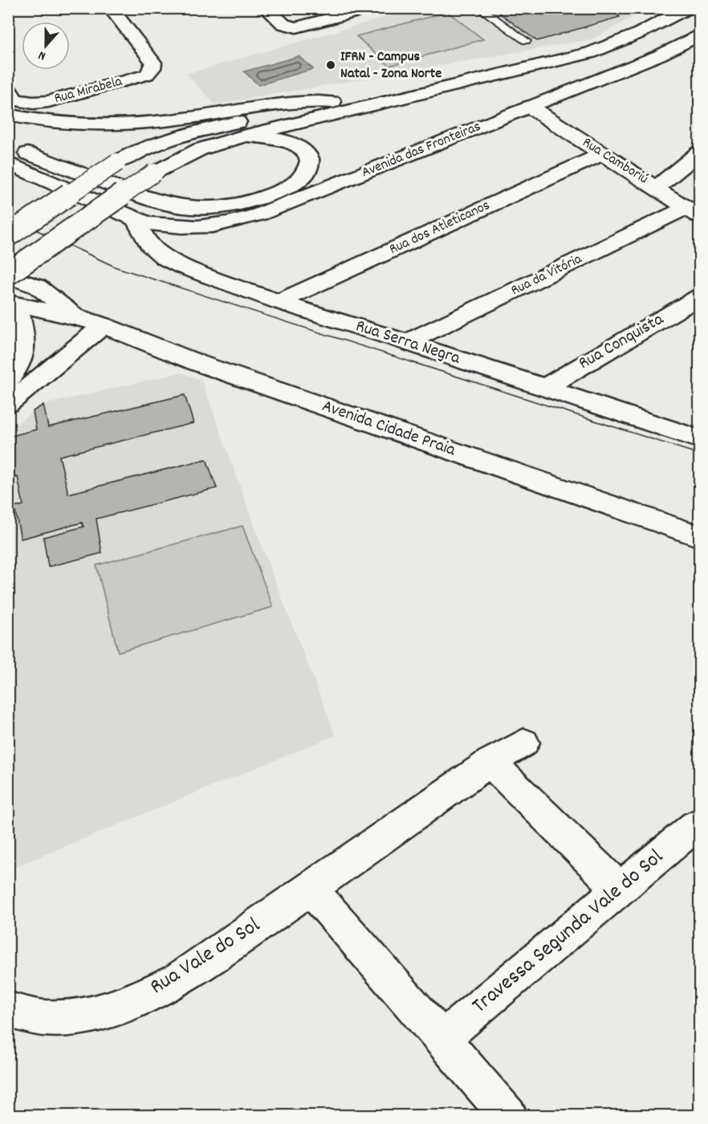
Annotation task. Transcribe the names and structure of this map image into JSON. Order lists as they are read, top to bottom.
{
  "streets": {
    "main road": [
      "Rua Mirabela",
      "Avenida das Fronteiras",
      "Rua Camboriú",
      "Rua dos Atleticanos",
      "Rua da Vitória",
      "Rua Conquista",
      "Rua Serra Negra",
      "Avenida Cidade Praia",
      "Travessa Segunda Vale do Sol",
      "Rua Vale do Sol"
    ]
  },
  "crossings": [
    ["Avenida das Fronteiras", "Rua Camboriú"],
    ["Avenida das Fronteiras", "Rua Serra Negra"],
    ["Rua Camboriú", "Rua dos Atleticanos"],
    ["Rua Camboriú", "Rua da Vitória"],
    ["Rua dos Atleticanos", "Rua Serra Negra"],
    ["Rua da Vitória", "Rua Serra Negra"],
    ["Rua Conquista", "Rua Serra Negra"]
  ],
  "places": ["IFRN - Campus Natal - Zona Norte"],
  "north": "bottom"
}
